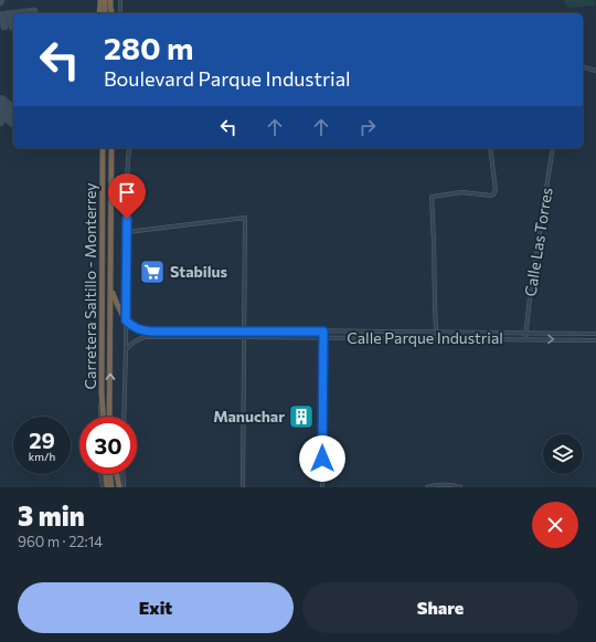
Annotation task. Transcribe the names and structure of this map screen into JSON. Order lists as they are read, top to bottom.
{
  "streets": {
    "highway": ["Carretera Saltillo - Monterrey"],
    "street": ["Calle Las Torres", "Calle Parque Industrial"]
  },
  "crossings": [
    ["Calle Las Torres", "Calle Parque Industrial"]
  ],
  "places": {
    "supermarket": ["Stabilus"],
    "building": ["Manuchar"]
  },
  "page": {
    "turn": ["280 m", "Boulevard Parque Industrial"],
    "speed": "29 km/h",
    "limit": "30",
    "heading": ["3 min", "960 m · 22:14"],
    "buttons": ["Exit", "Share"]
  }
}
